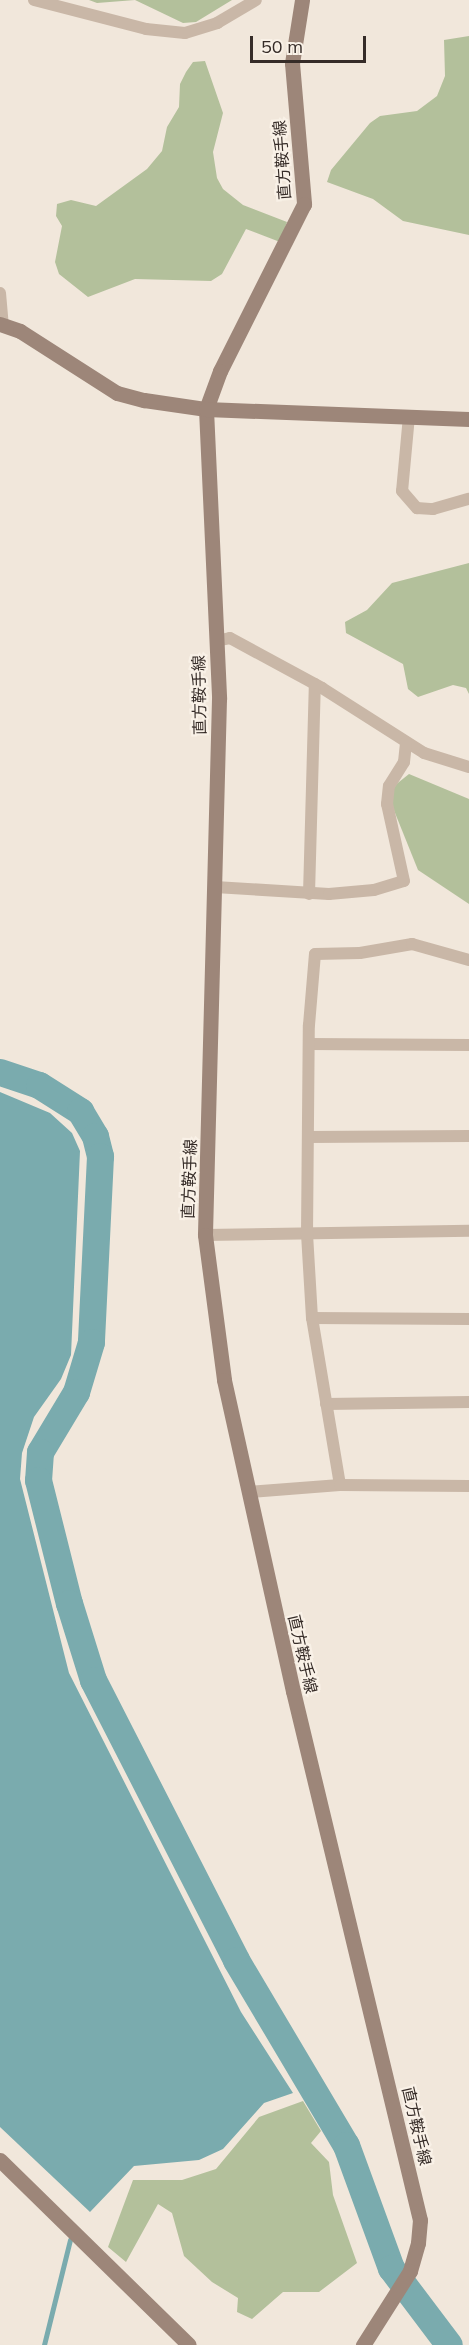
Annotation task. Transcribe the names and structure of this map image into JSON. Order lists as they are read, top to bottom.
{
  "streets": {
    "main road": ["直方鞍手線"]
  },
  "scale_bar": "50 m"
}
